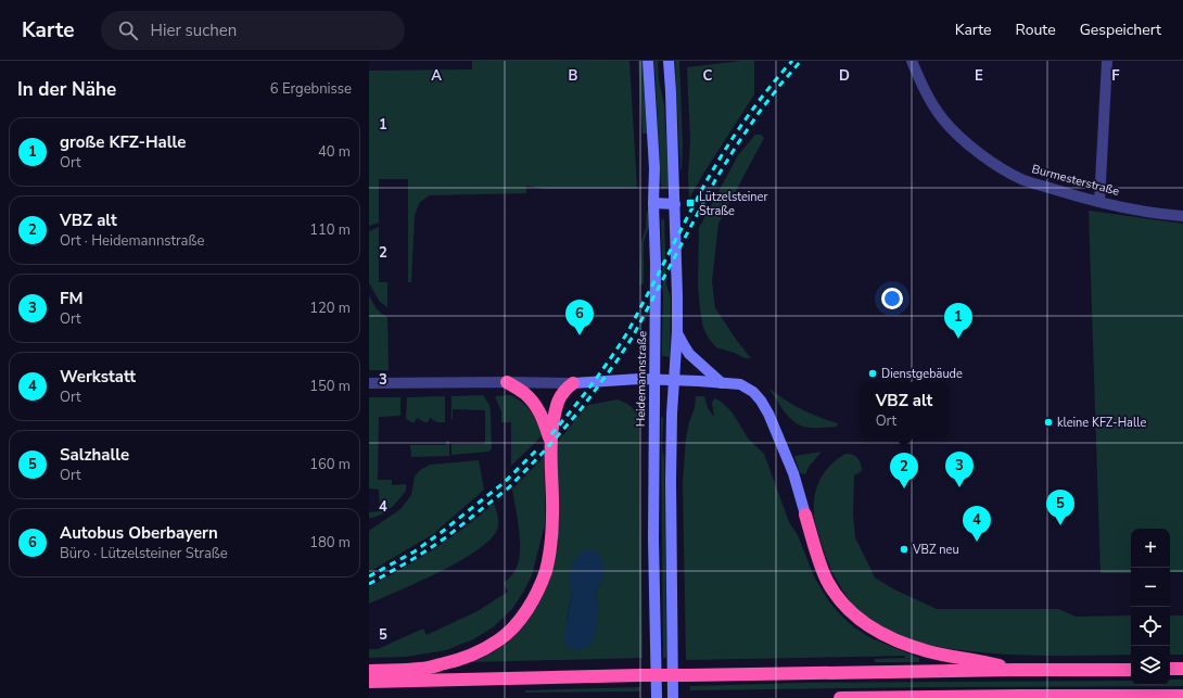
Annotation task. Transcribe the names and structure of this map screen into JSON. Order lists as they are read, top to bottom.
{
  "streets": {
    "main road": ["Heidemannstraße"],
    "street": ["Burmesterstraße"]
  },
  "places": {
    "transit": ["Lützelsteiner Straße"],
    "other": ["Dienstgebäude", "kleine KFZ-Halle", "VBZ neu"]
  },
  "page": {
    "header": "Karte",
    "search": "Hier suchen",
    "nav": ["Karte", "Route", "Gespeichert"],
    "heading": ["In der Nähe", "6 Ergebnisse"],
    "list": [
      {
        "mark": "1",
        "name": "große KFZ-Halle",
        "note": "Ort",
        "value": "40 m"
      },
      {
        "mark": "2",
        "name": "VBZ alt",
        "note": "Ort · Heidemannstraße",
        "value": "110 m"
      },
      {
        "mark": "3",
        "name": "FM",
        "note": "Ort",
        "value": "120 m"
      },
      {
        "mark": "4",
        "name": "Werkstatt",
        "note": "Ort",
        "value": "150 m"
      },
      {
        "mark": "5",
        "name": "Salzhalle",
        "note": "Ort",
        "value": "160 m"
      },
      {
        "mark": "6",
        "name": "Autobus Oberbayern",
        "note": "Büro · Lützelsteiner Straße",
        "value": "180 m"
      }
    ],
    "pins": [
      "6",
      "1",
      "3",
      "2",
      "5",
      "4"
    ],
    "popup": ["VBZ alt", "Ort"],
    "map_buttons": ["+", "−"]
  },
  "grid": {
    "columns": [
      "A",
      "B",
      "C",
      "D",
      "E",
      "F"
    ],
    "rows": [
      "1",
      "2",
      "3",
      "4",
      "5"
    ]
  }
}
